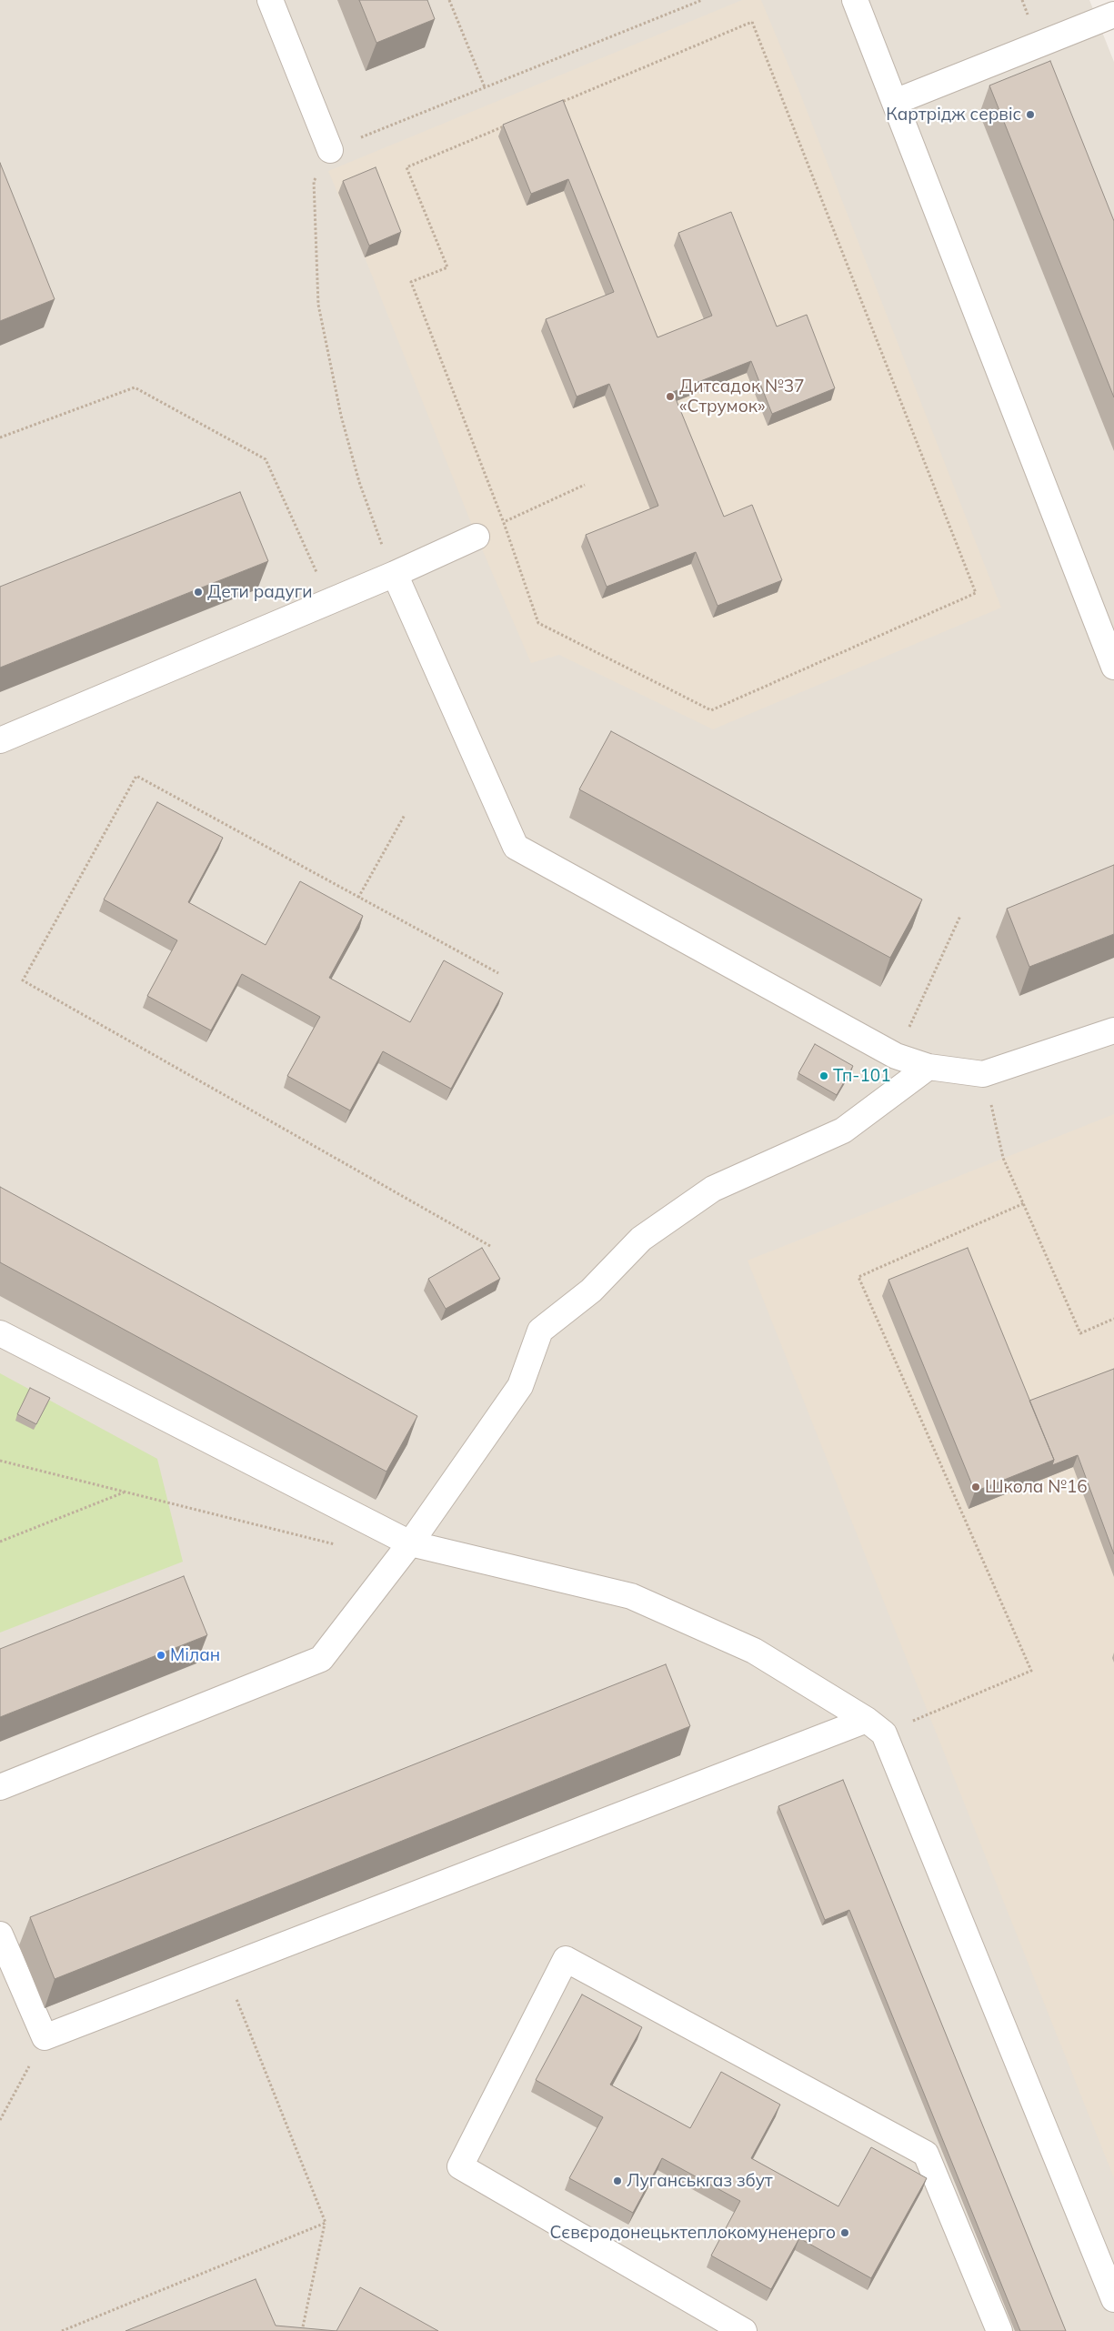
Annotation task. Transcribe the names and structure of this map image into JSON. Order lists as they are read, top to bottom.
{
  "places": [
    "Картрiдж сервiс",
    "Дитсадок №37 «Струмок»",
    "Дети радуги",
    "Тп-101",
    "Школа №16",
    "Мілан",
    "Луганськгаз збут",
    "Сєвєродонецьктеплокомуненерго"
  ]
}
